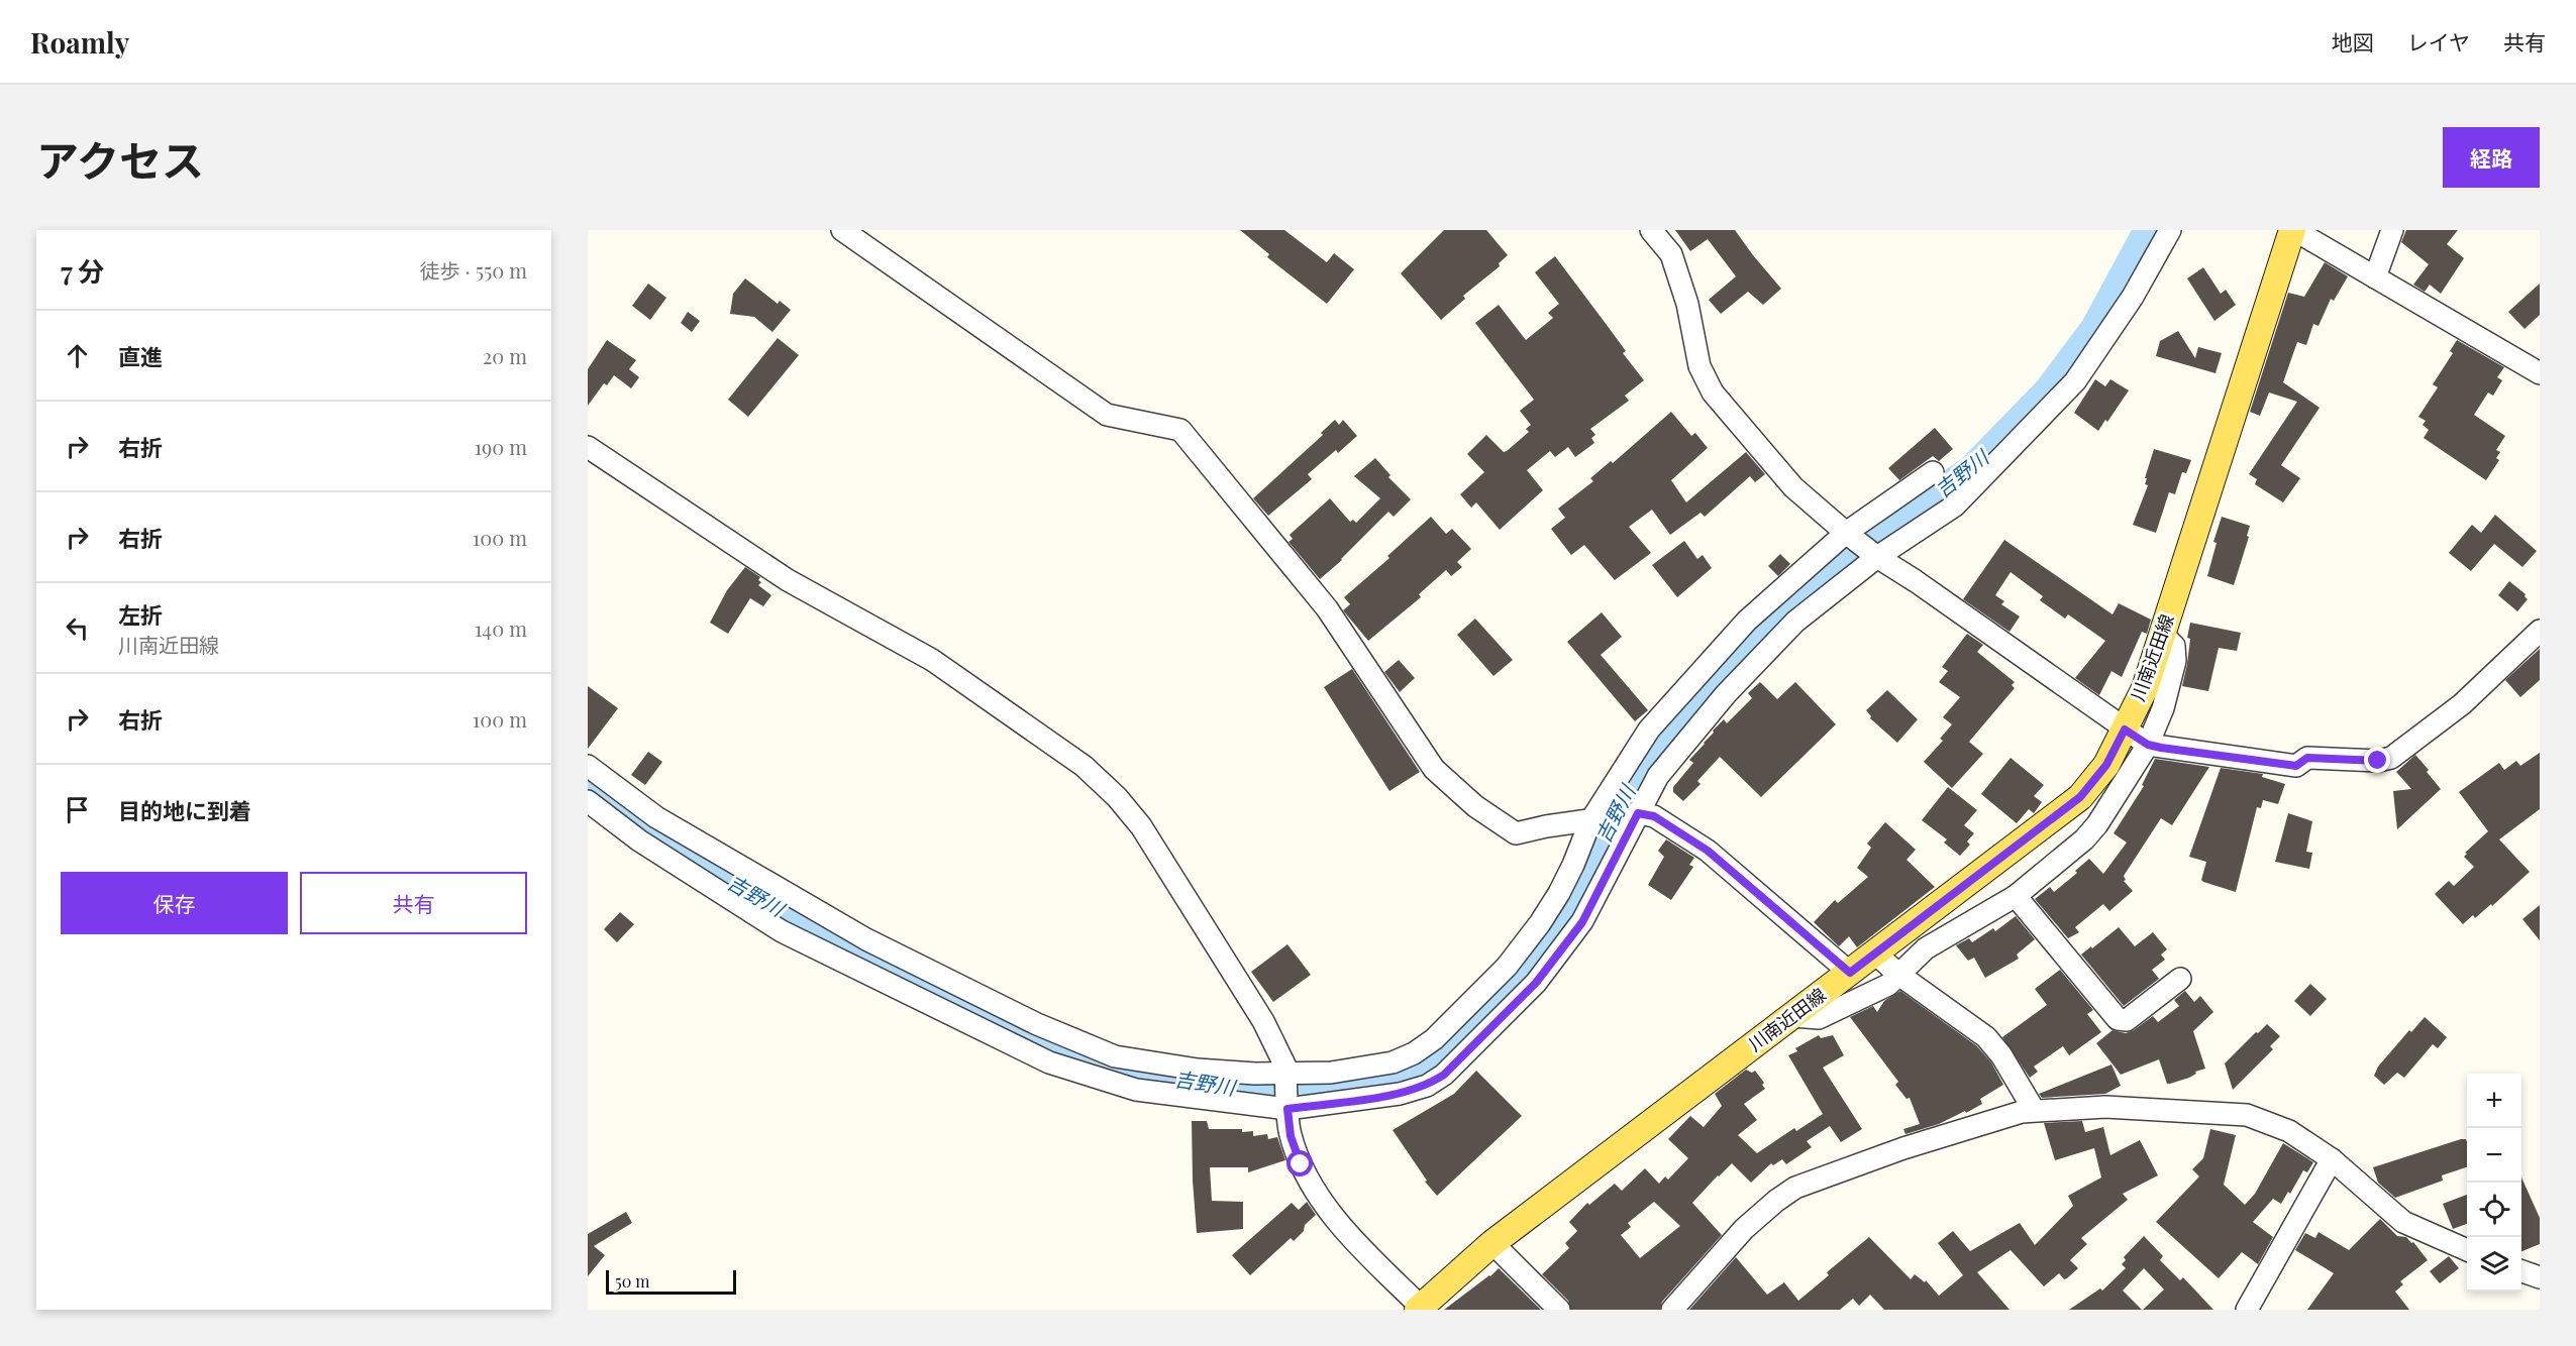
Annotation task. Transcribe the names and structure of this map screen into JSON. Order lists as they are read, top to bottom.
{
  "streets": {
    "main road": ["川南近田線"]
  },
  "water": ["吉野川"],
  "scale_bar": "50 m",
  "page": {
    "header": "Roamly",
    "nav": ["地図", "レイヤ", "共有"],
    "title": "アクセス",
    "buttons": [
      "経路",
      ["保存", "共有"]
    ],
    "heading": ["7 分", "徒歩 · 550 m"],
    "list": [
      ["直進", "20 m"],
      ["右折", "190 m"],
      ["右折", "100 m"],
      ["左折", "川南近田線", "140 m"],
      ["右折", "100 m"],
      "目的地に到着"
    ],
    "map_buttons": ["+", "−"],
    "scale": "50 m"
  }
}
